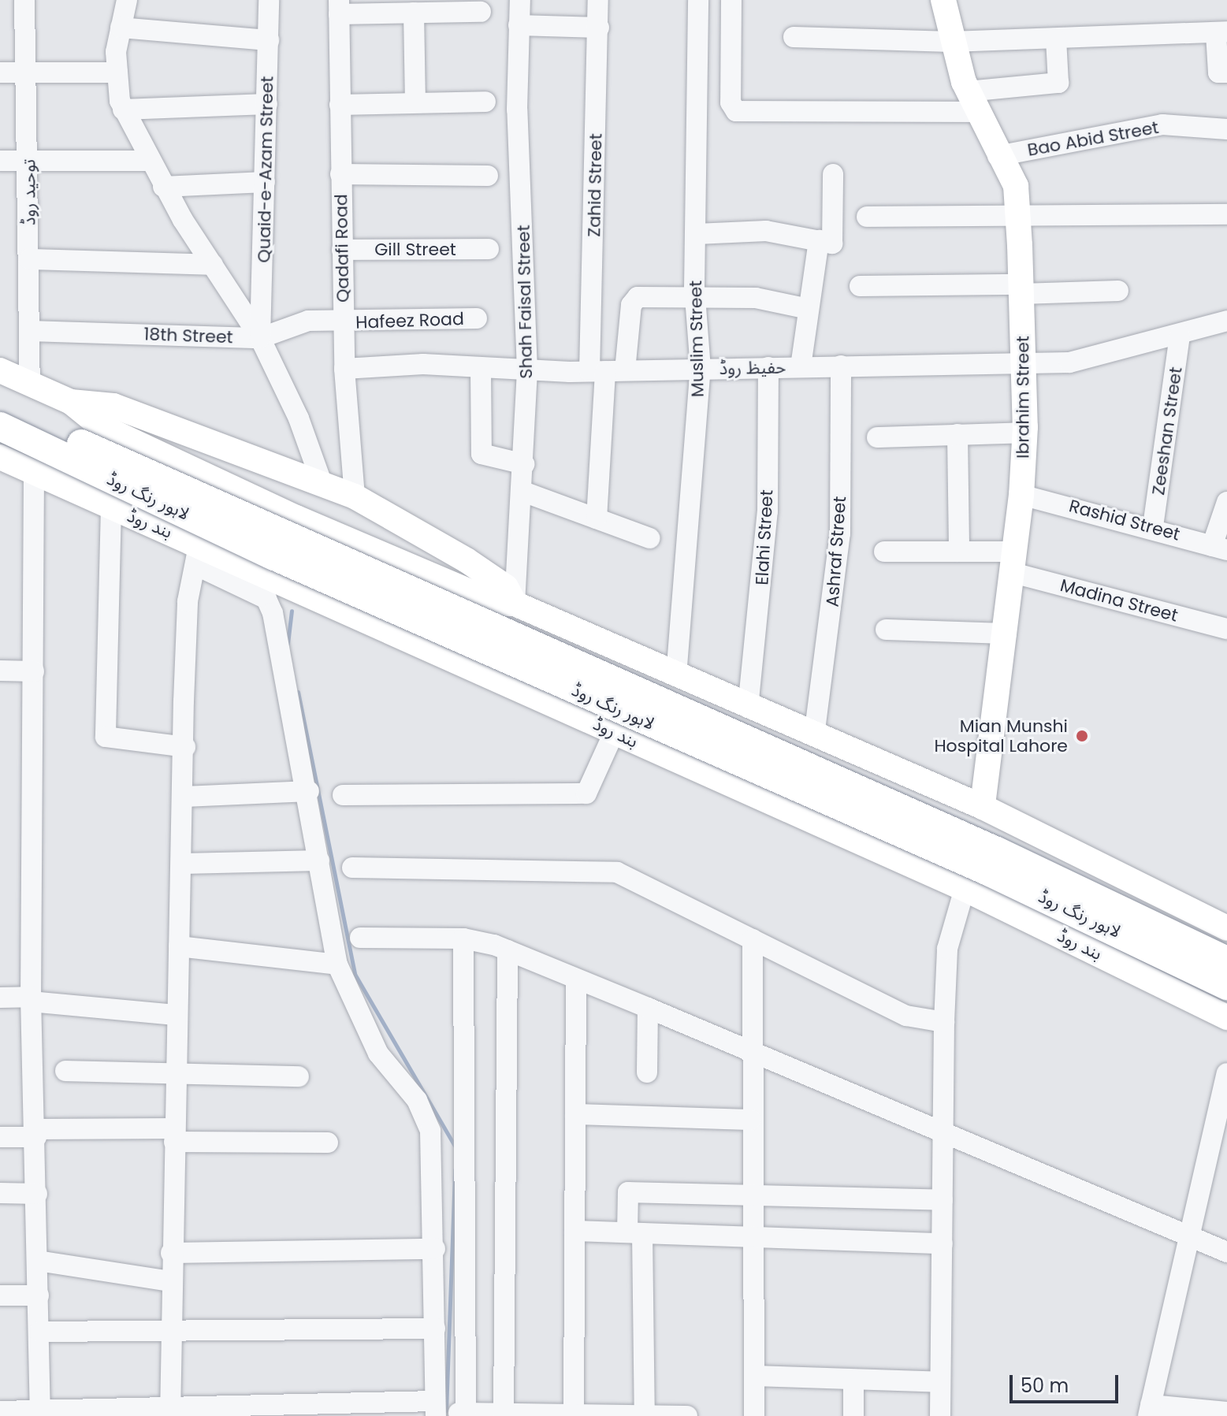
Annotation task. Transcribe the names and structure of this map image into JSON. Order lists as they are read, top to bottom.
{
  "streets": {
    "highway": ["لاہور رنگ روڈ"],
    "main road": ["Ibrahim Street", "بند روڈ"],
    "street": [
      "Bao Abid Street",
      "Quaid-e-Azam Street",
      "Zahid Street",
      "توحید روڈ",
      "Qadafi Road",
      "Gill Street",
      "Shah Faisal Street",
      "Hafeez Road",
      "18th Street",
      "Muslim Street",
      "حفیظ روڈ",
      "Zeeshan Street",
      "Rashid Street",
      "Elahi Street",
      "Ashraf Street",
      "Madina Street"
    ]
  },
  "crossings": [
    ["Bao Abid Street", "Ibrahim Street"],
    ["Quaid-e-Azam Street", "18th Street"],
    ["Zahid Street", "حفیظ روڈ"],
    ["توحید روڈ", "18th Street"],
    ["Qadafi Road", "Gill Street"],
    ["Qadafi Road", "Hafeez Road"],
    ["Qadafi Road", "18th Street"],
    ["Shah Faisal Street", "حفیظ روڈ"],
    ["Hafeez Road", "18th Street"],
    ["Muslim Street", "حفیظ روڈ"],
    ["حفیظ روڈ", "Ibrahim Street"],
    ["حفیظ روڈ", "Zeeshan Street"],
    ["حفیظ روڈ", "Elahi Street"],
    ["حفیظ روڈ", "Ashraf Street"],
    ["Ibrahim Street", "Rashid Street"],
    ["Ibrahim Street", "Madina Street"],
    ["Zeeshan Street", "Rashid Street"]
  ],
  "places": ["Mian Munshi Hospital Lahore"],
  "scale_bar": "50 m"
}
